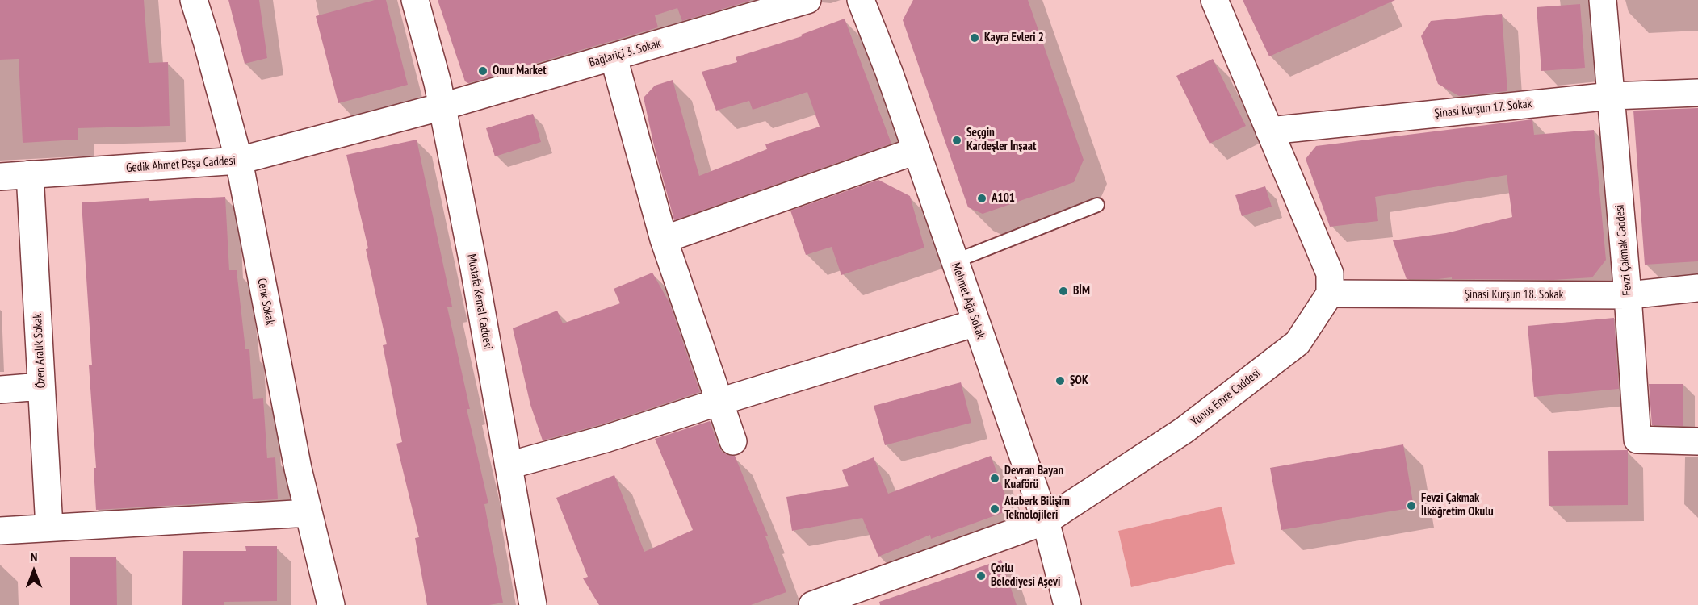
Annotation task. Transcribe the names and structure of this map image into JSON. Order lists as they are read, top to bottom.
{
  "streets": {
    "street": [
      "Bağlariçi 3. Sokak",
      "Şinasi Kurşun 17. Sokak",
      "Gedik Ahmet Paşa Caddesi",
      "Fevzi Çakmak Caddesi",
      "Şinasi Kurşun 18. Sokak",
      "Mehmet Ağa Sokak",
      "Cenk Sokak",
      "Mustafa Kemal Caddesi",
      "Özen Aralık Sokak",
      "Yunus Emre Caddesi"
    ]
  },
  "crossings": [
    ["Bağlariçi 3. Sokak", "Gedik Ahmet Paşa Caddesi"],
    ["Bağlariçi 3. Sokak", "Mustafa Kemal Caddesi"],
    ["Şinasi Kurşun 17. Sokak", "Fevzi Çakmak Caddesi"],
    ["Gedik Ahmet Paşa Caddesi", "Cenk Sokak"],
    ["Gedik Ahmet Paşa Caddesi", "Mustafa Kemal Caddesi"],
    ["Gedik Ahmet Paşa Caddesi", "Özen Aralık Sokak"],
    ["Fevzi Çakmak Caddesi", "Şinasi Kurşun 18. Sokak"],
    ["Şinasi Kurşun 18. Sokak", "Yunus Emre Caddesi"],
    ["Mehmet Ağa Sokak", "Yunus Emre Caddesi"]
  ],
  "places": [
    "Kayra Evleri 2",
    "Onur Market",
    "Seçgin Kardeşler İnşaat",
    "A101",
    "BİM",
    "ŞOK",
    "Devran Bayan Kuaförü",
    "Fevzi Çakmak İlköğretim Okulu",
    "Ataberk Bilişim Teknolojileri",
    "Çorlu Belediyesi Aşevi"
  ],
  "north": "top"
}
